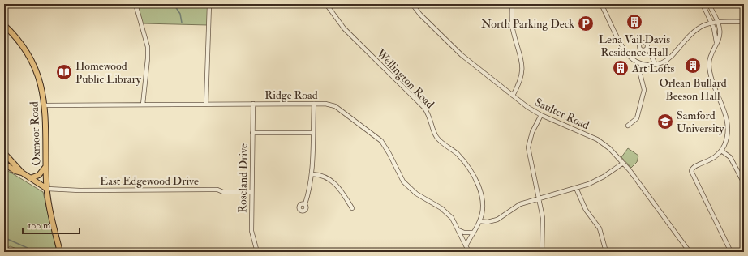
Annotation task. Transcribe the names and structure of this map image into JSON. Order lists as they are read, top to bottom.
{
  "streets": {
    "main road": ["Oxmoor Road"],
    "street": [
      "Wellington Road",
      "Ridge Road",
      "Saulter Road",
      "Roseland Drive",
      "East Edgewood Drive"
    ]
  },
  "crossings": [
    ["Ridge Road", "Oxmoor Road"],
    ["Ridge Road", "Roseland Drive"],
    ["Oxmoor Road", "East Edgewood Drive"],
    ["Roseland Drive", "East Edgewood Drive"]
  ],
  "places": {
    "building": ["Lena Vail Davis Residence Hall", "Orlean Bullard Beeson Hall", "Art Lofts"],
    "parking": ["North Parking Deck"],
    "library": ["Homewood Public Library"],
    "school or university": ["Samford University"]
  },
  "scale_bar": "100 m"
}
